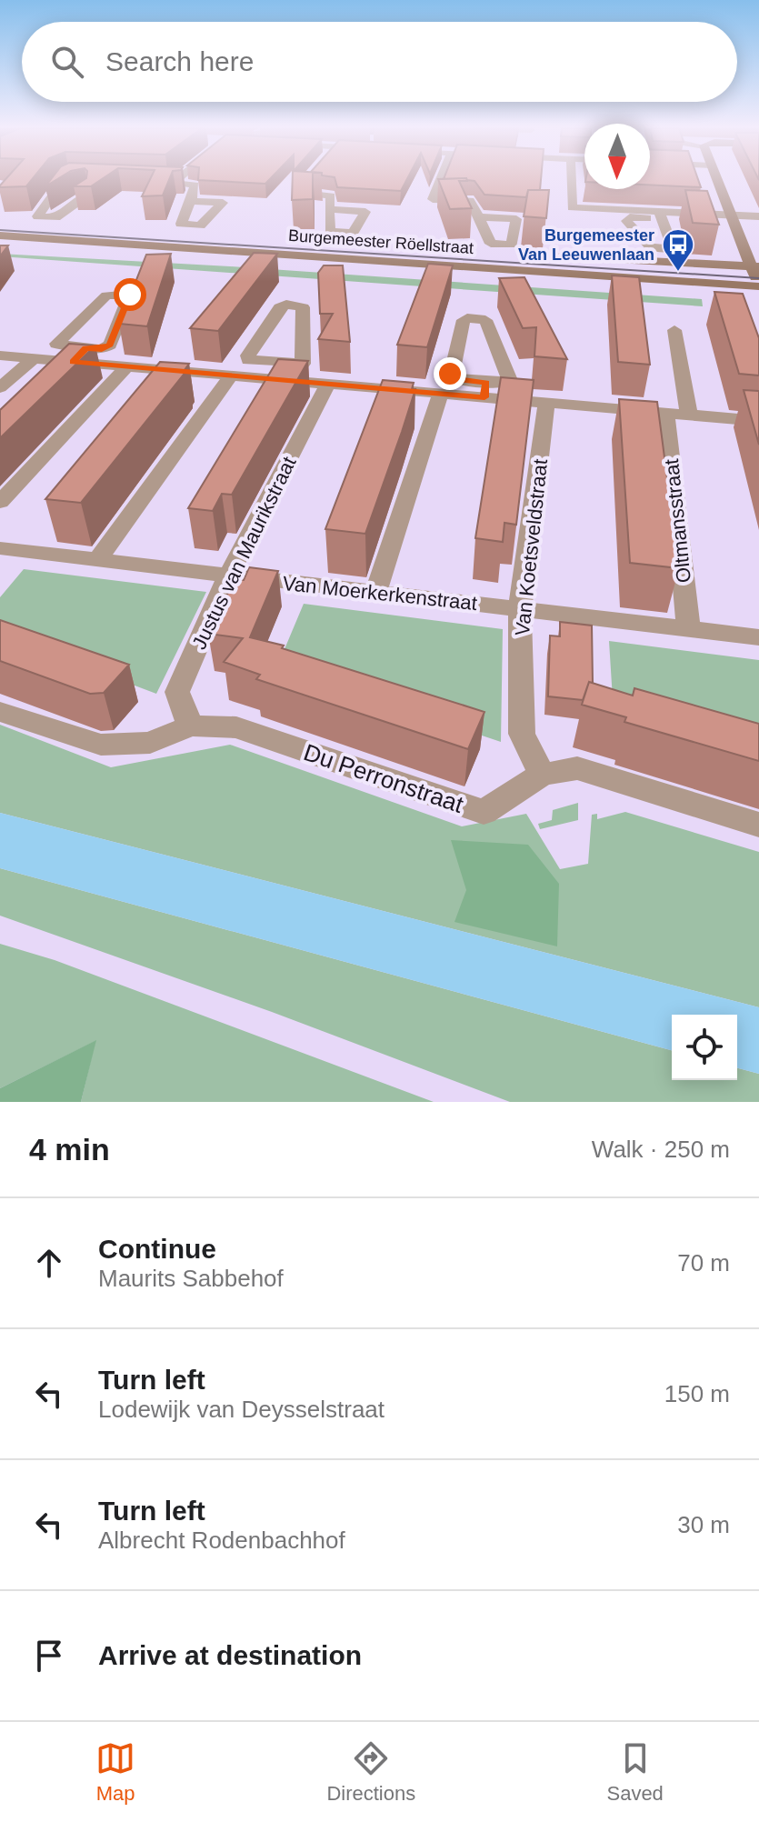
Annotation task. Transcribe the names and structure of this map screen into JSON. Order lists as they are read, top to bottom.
{
  "streets": {
    "street": [
      "Burgemeester Röellstraat",
      "Oltmansstraat",
      "Van Koetsveldstraat",
      "Justus van Maurikstraat",
      "Van Moerkerkenstraat",
      "Du Perronstraat"
    ]
  },
  "crossings": [
    ["Oltmansstraat", "Van Moerkerkenstraat"],
    ["Van Koetsveldstraat", "Van Moerkerkenstraat"],
    ["Van Koetsveldstraat", "Du Perronstraat"],
    ["Justus van Maurikstraat", "Van Moerkerkenstraat"],
    ["Justus van Maurikstraat", "Du Perronstraat"]
  ],
  "places": {
    "bus stop": ["Burgemeester Van Leeuwenlaan"]
  },
  "north": "bottom",
  "page": {
    "search": "Search here",
    "heading": ["4 min", "Walk · 250 m"],
    "list": [
      ["Continue", "Maurits Sabbehof", "70 m"],
      ["Turn left", "Lodewijk van Deysselstraat", "150 m"],
      ["Turn left", "Albrecht Rodenbachhof", "30 m"],
      "Arrive at destination"
    ],
    "nav": ["Map", "Directions", "Saved"]
  }
}
